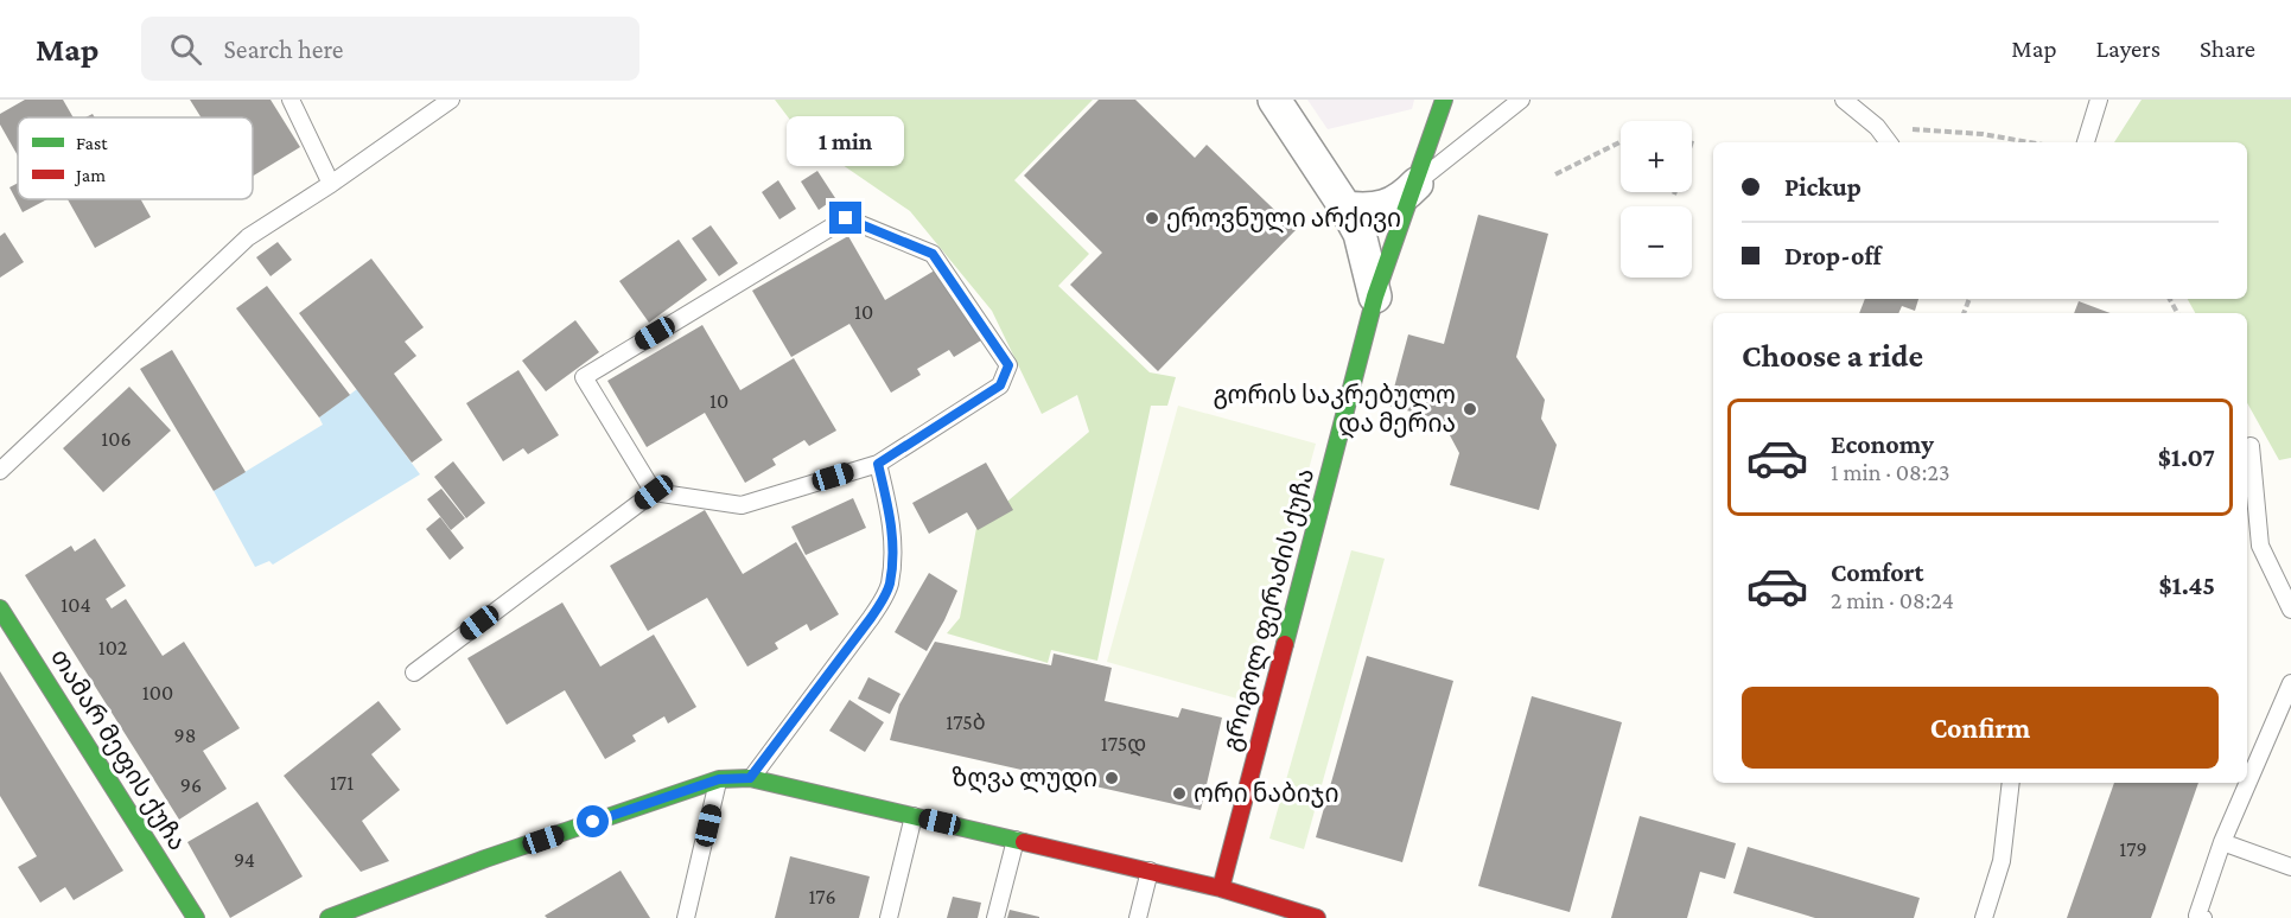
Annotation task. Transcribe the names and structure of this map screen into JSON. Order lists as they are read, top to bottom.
{
  "streets": {
    "street": ["გრიგოლ ფერაძის ქუჩა", "თამარ მეფის ქუჩა"]
  },
  "places": [
    "ეროვნული არქივი",
    "გორის საკრებულო და მერია",
    "ზღვა ლუდი",
    "ორი ნაბიჯი"
  ],
  "house_numbers": [
    "10",
    "10",
    "106",
    "104",
    "102",
    "100",
    "175ბ",
    "98",
    "175დ",
    "171",
    "96",
    "179",
    "94",
    "176"
  ],
  "legend": ["Fast", "Jam"],
  "page": {
    "header": "Map",
    "search": "Search here",
    "nav": ["Map", "Layers", "Share"],
    "bubble": "1 min",
    "map_buttons": ["+", "−"],
    "banner": ["Pickup", "Drop-off"],
    "heading": "Choose a ride",
    "list": [
      {
        "name": "Economy",
        "note": "1 min · 08:23",
        "value": "$1.07"
      },
      {
        "name": "Comfort",
        "note": "2 min · 08:24",
        "value": "$1.45"
      }
    ],
    "buttons": "Confirm"
  }
}
